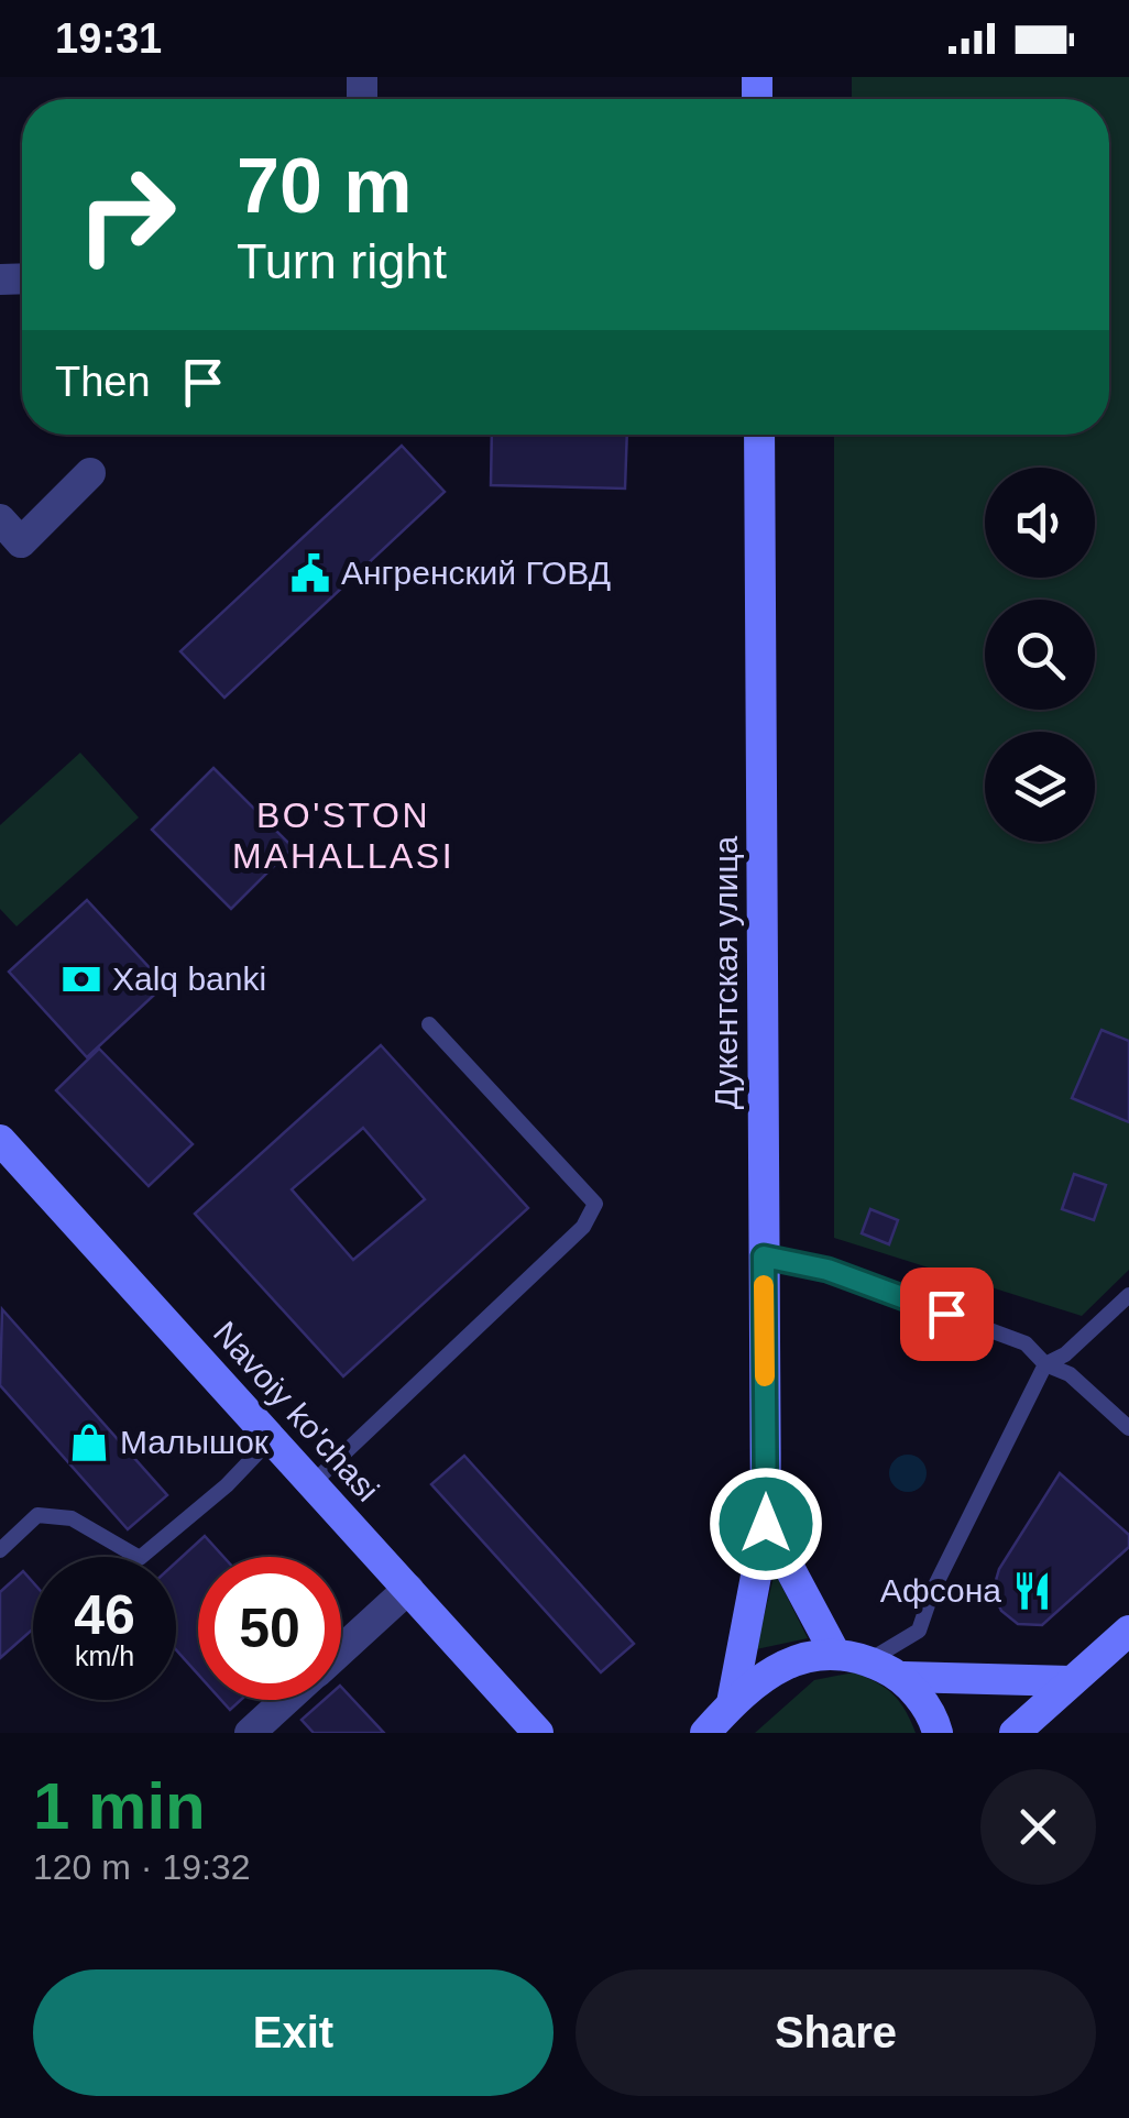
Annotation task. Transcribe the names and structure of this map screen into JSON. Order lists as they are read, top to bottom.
{
  "streets": {
    "main road": ["Дукентская улица", "Navoiy ko'chasi"]
  },
  "districts": ["BO'STON MAHALLASI"],
  "places": {
    "public building": ["Ангpенский ГОВД"],
    "bank": ["Xalq banki"],
    "shop": ["Малышок"],
    "restaurant": ["Афсона"]
  },
  "page": {
    "status": "19:31",
    "turn": ["70 m", "Turn right"],
    "then": "Then",
    "speed": "46 km/h",
    "limit": "50",
    "heading": ["1 min", "120 m · 19:32"],
    "buttons": ["Exit", "Share"]
  }
}
